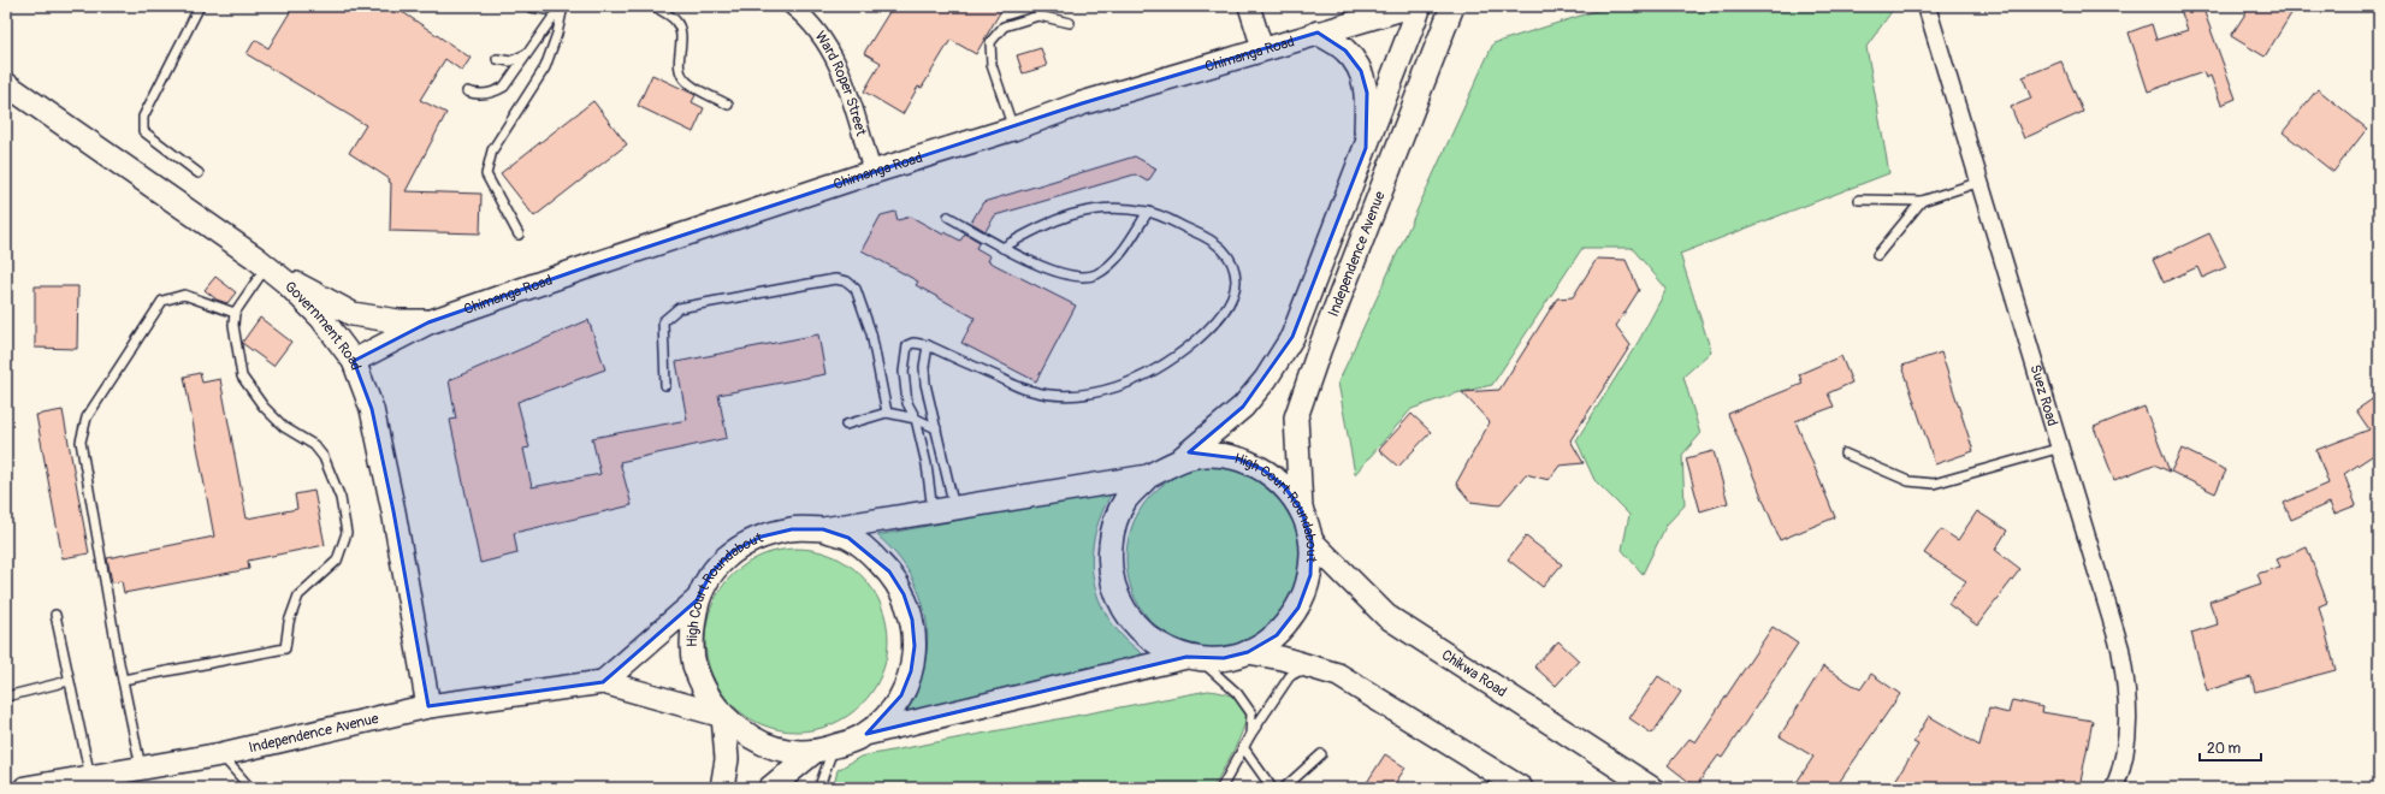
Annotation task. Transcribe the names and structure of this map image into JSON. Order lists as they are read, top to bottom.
{
  "streets": {
    "main road": [
      "Chimanga Road",
      "Independence Avenue",
      "Government Road",
      "High Court Roundabout",
      "Chikwa Road"
    ],
    "street": ["Ward Roper Street", "Suez Road"]
  },
  "crossings": [
    ["Chimanga Road", "Ward Roper Street"],
    ["Chimanga Road", "Government Road"],
    ["Independence Avenue", "Government Road"],
    ["Independence Avenue", "High Court Roundabout"],
    ["High Court Roundabout", "Chikwa Road"]
  ],
  "scale_bar": "20 m"
}
